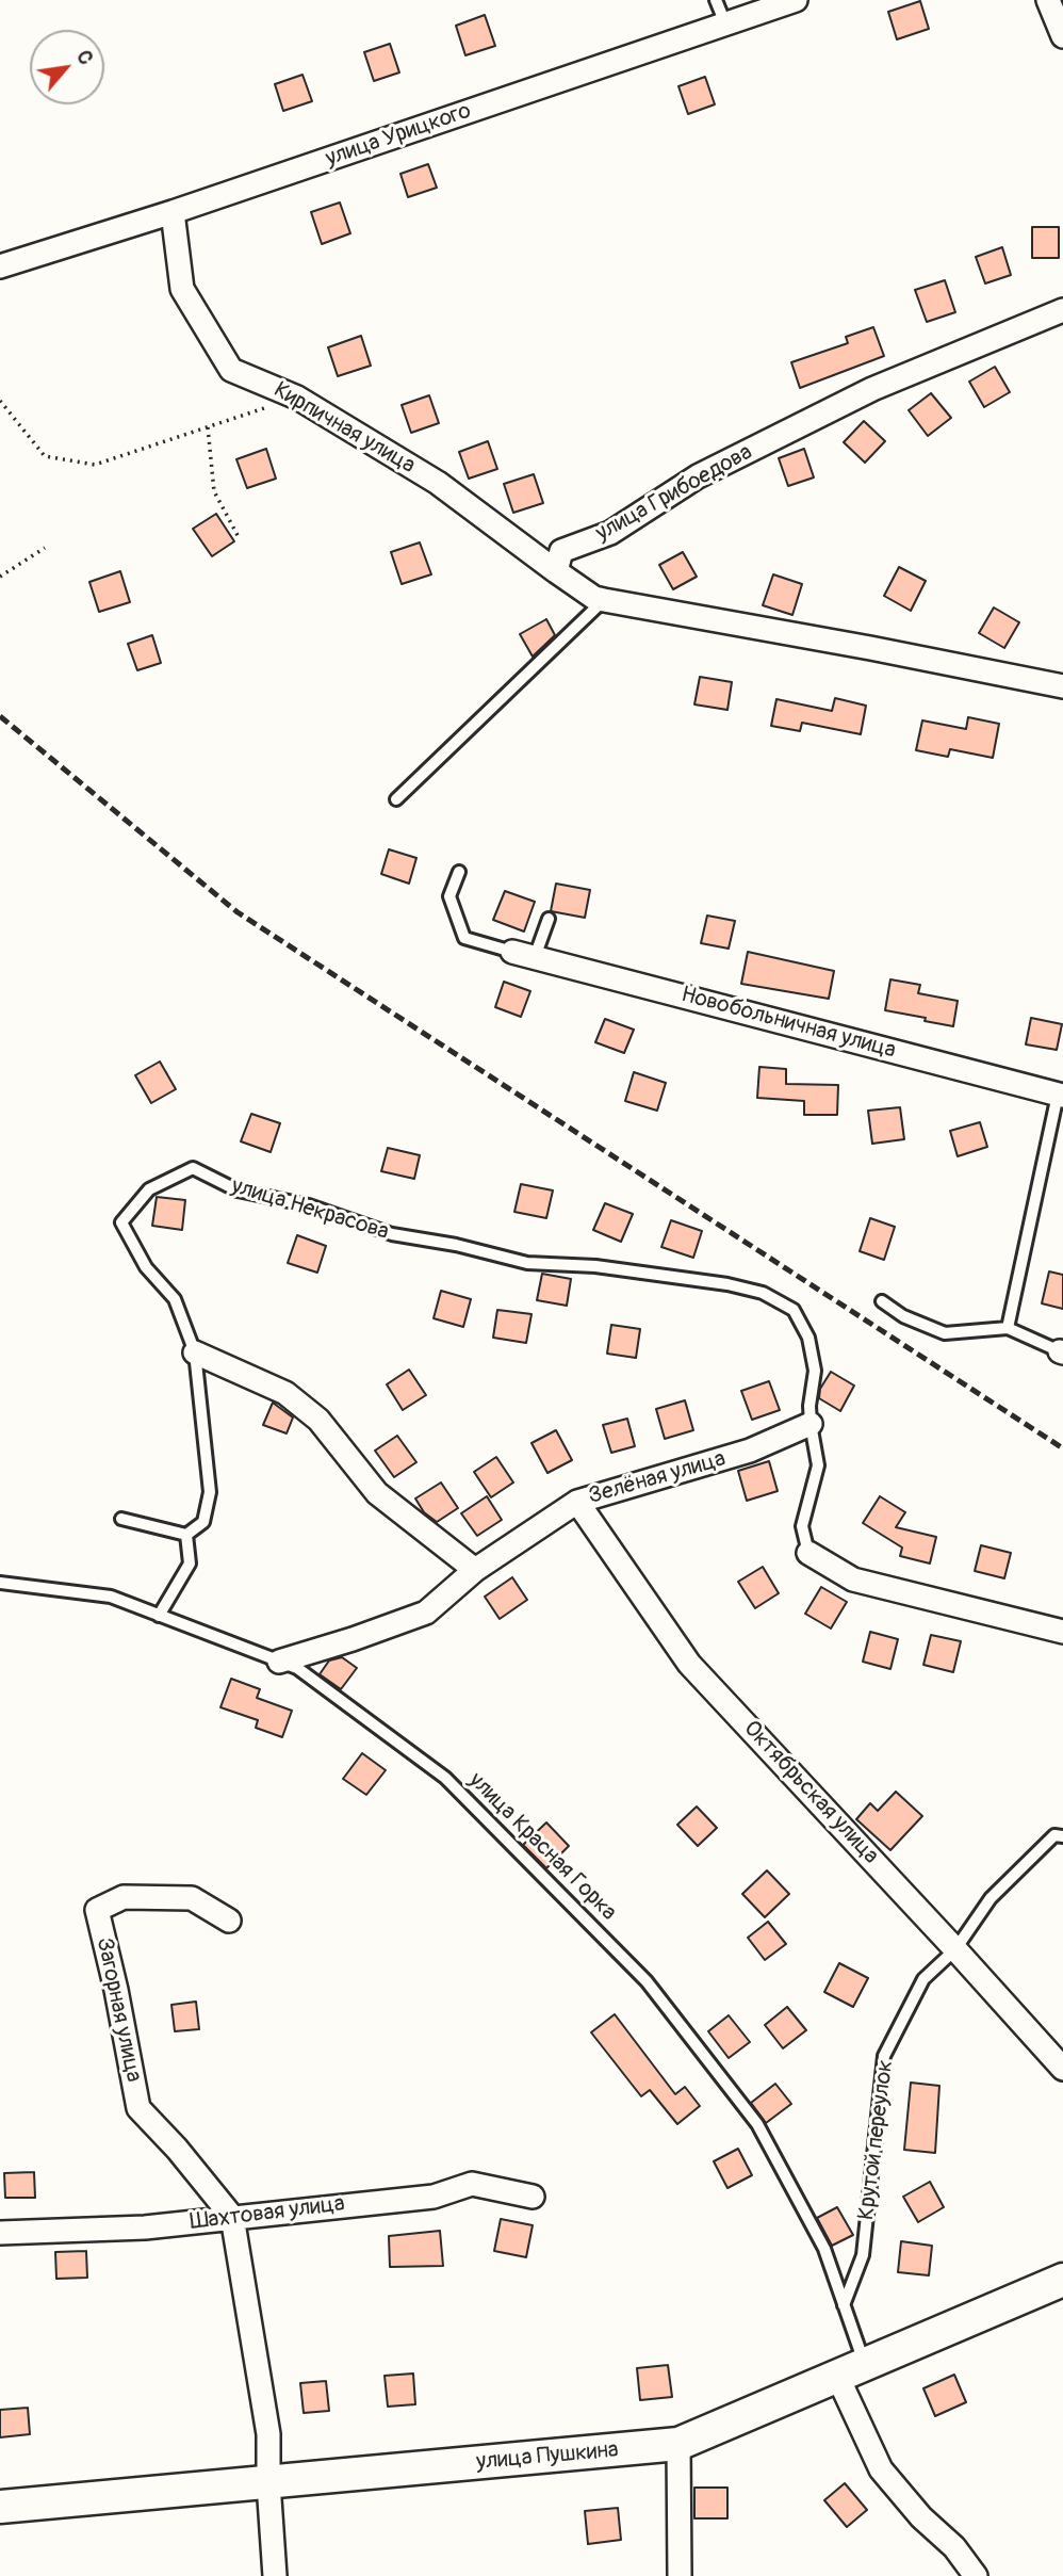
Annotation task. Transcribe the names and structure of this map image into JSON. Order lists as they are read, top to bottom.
{
  "streets": {
    "street": [
      "улица Урицкого",
      "Кирпичная улица",
      "улица Грибоедова",
      "Новобольничная улица",
      "Зелёная улица",
      "Октябрьская улица",
      "Загорная улица",
      "Шахтовая улица",
      "улица Пушкина"
    ],
    "lane": ["улица Некрасова", "улица Красная Горка", "Крутой переулок"]
  },
  "crossings": [
    ["улица Урицкого", "Кирпичная улица"],
    ["Кирпичная улица", "улица Грибоедова"],
    ["улица Некрасова", "Зелёная улица"],
    ["Зелёная улица", "Октябрьская улица"],
    ["Зелёная улица", "улица Красная Горка"],
    ["Октябрьская улица", "Крутой переулок"],
    ["улица Красная Горка", "Крутой переулок"],
    ["улица Красная Горка", "улица Пушкина"],
    ["Загорная улица", "Шахтовая улица"]
  ],
  "north": "top right"
}
